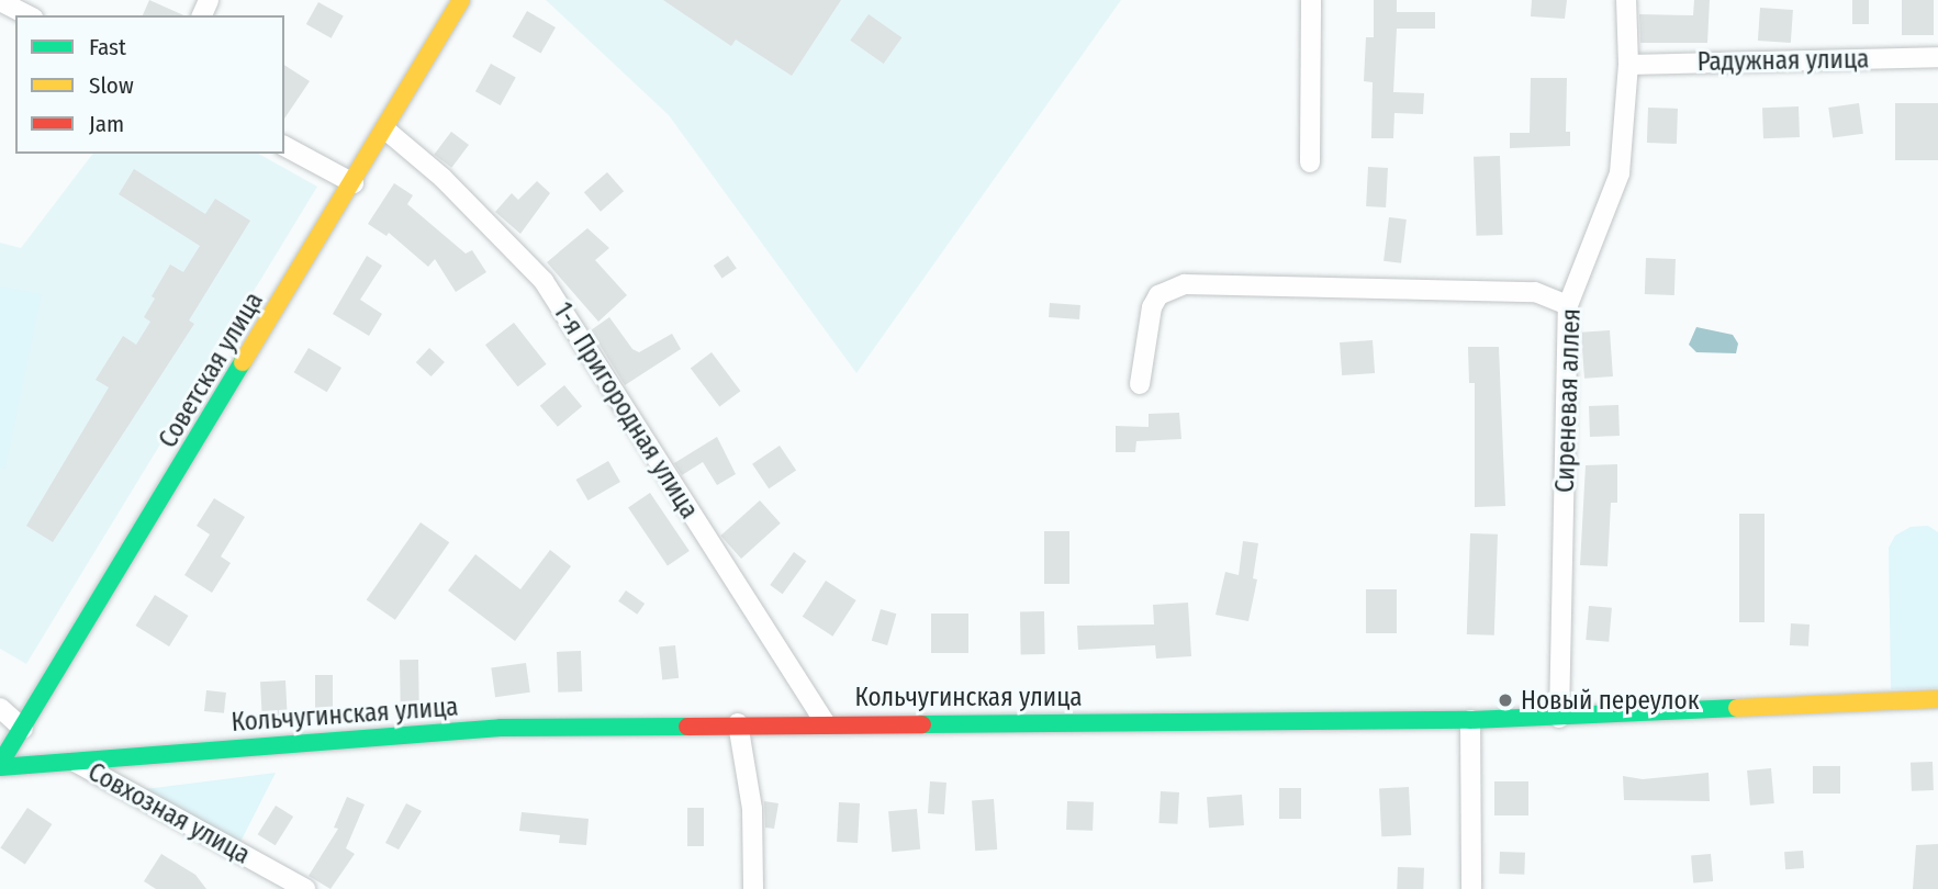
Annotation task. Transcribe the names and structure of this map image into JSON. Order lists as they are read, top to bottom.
{
  "streets": {
    "main road": ["Советская улица", "Кольчугинская улица"],
    "street": [
      "Радужная улица",
      "Сиреневая аллея",
      "1-я Пригородная улица",
      "Совхозная улица"
    ]
  },
  "crossings": [
    ["Радужная улица", "Сиреневая аллея"],
    ["Советская улица", "1-я Пригородная улица"],
    ["Советская улица", "Кольчугинская улица"],
    ["Сиреневая аллея", "Кольчугинская улица"],
    ["1-я Пригородная улица", "Кольчугинская улица"],
    ["Кольчугинская улица", "Совхозная улица"]
  ],
  "places": ["Новый переулок"],
  "legend": ["Fast", "Slow", "Jam"]
}
